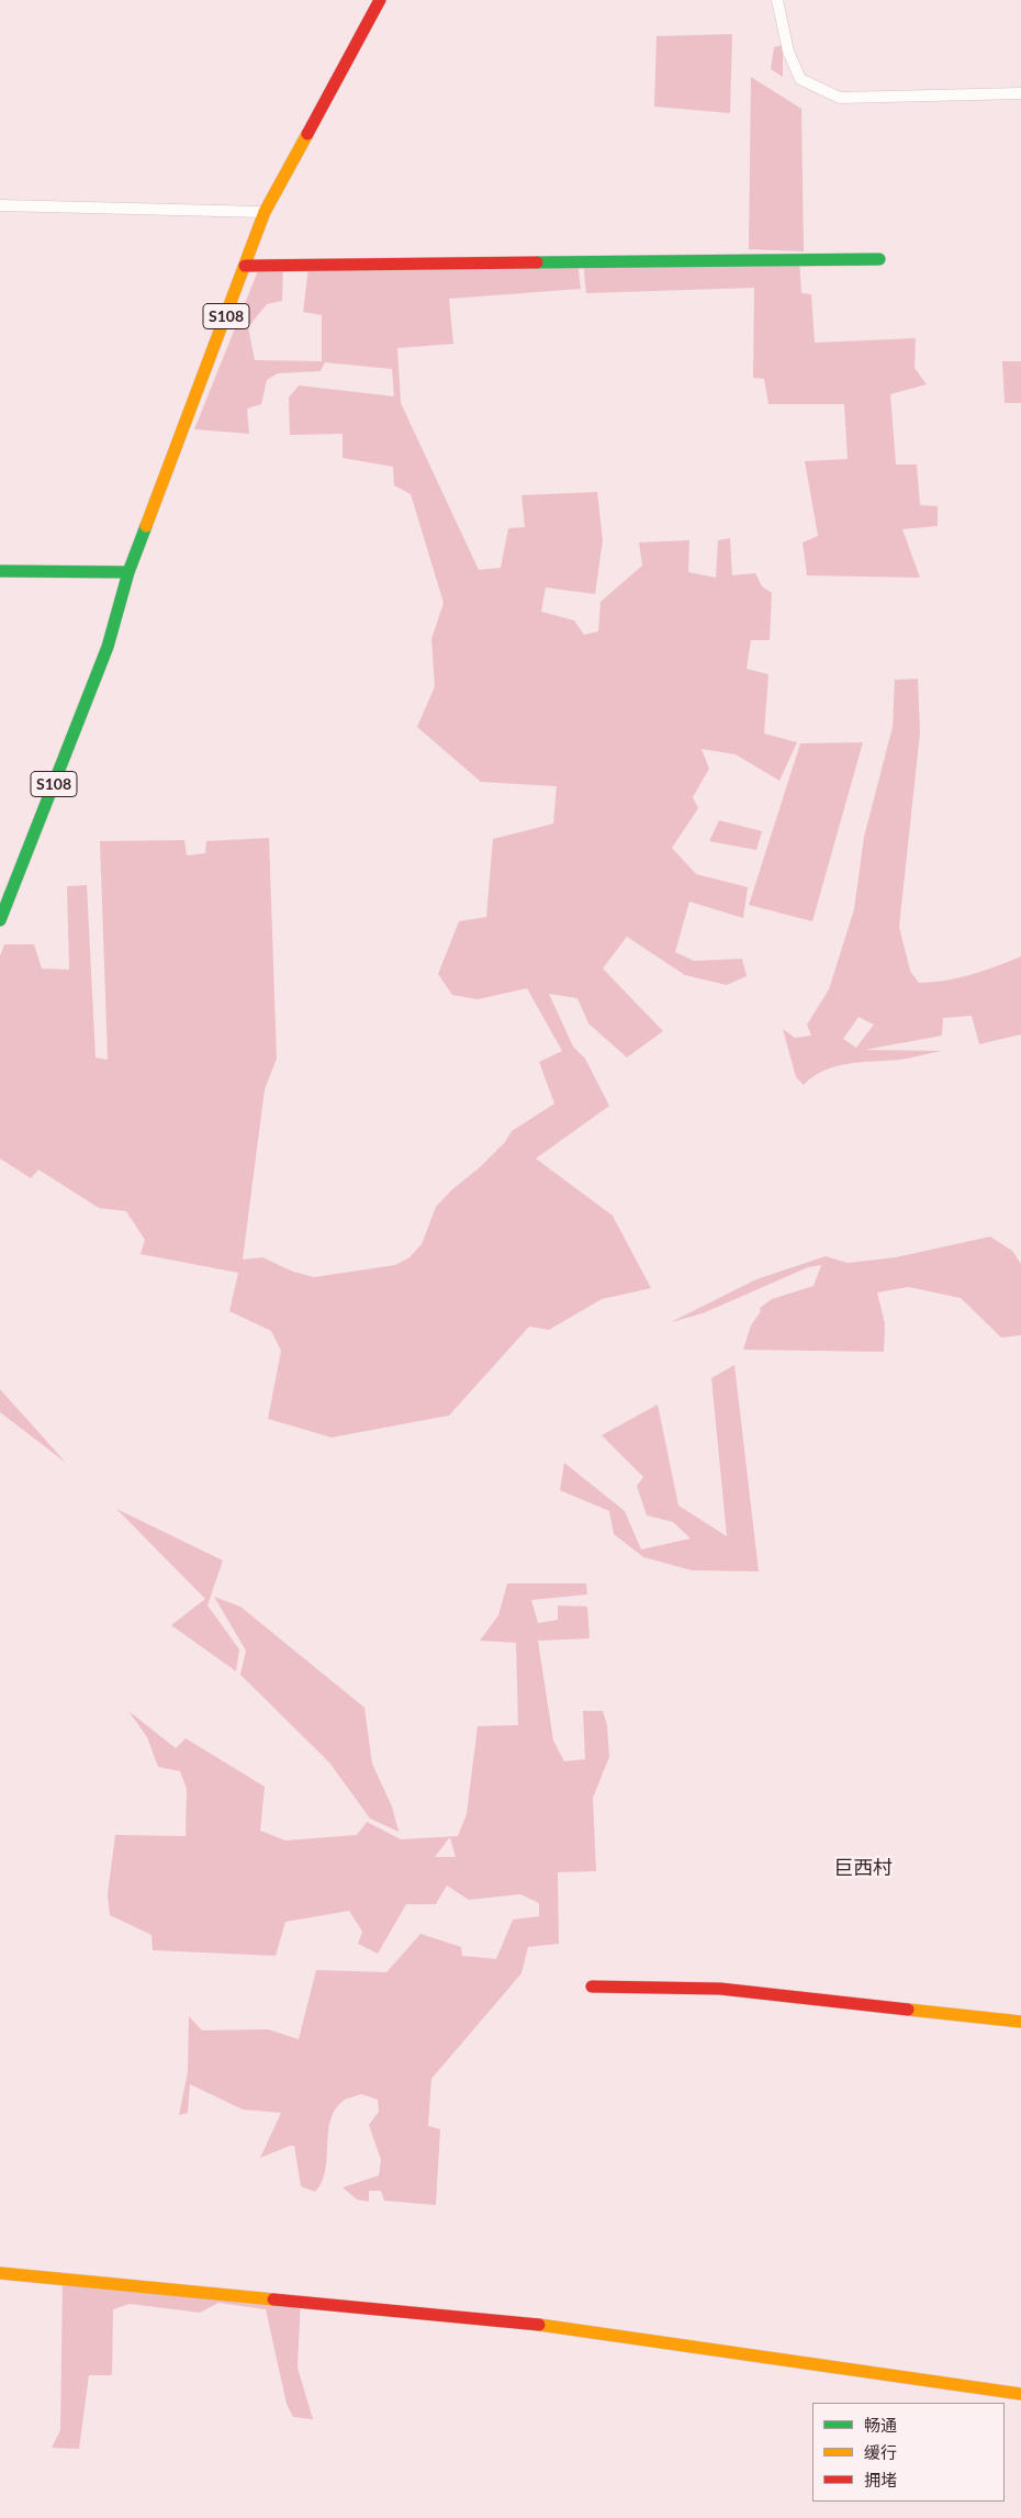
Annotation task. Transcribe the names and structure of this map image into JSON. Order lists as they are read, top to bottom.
{
  "streets": {
    "street": ["S108"]
  },
  "districts": ["巨西村"],
  "legend": ["畅通", "缓行", "拥堵"]
}
